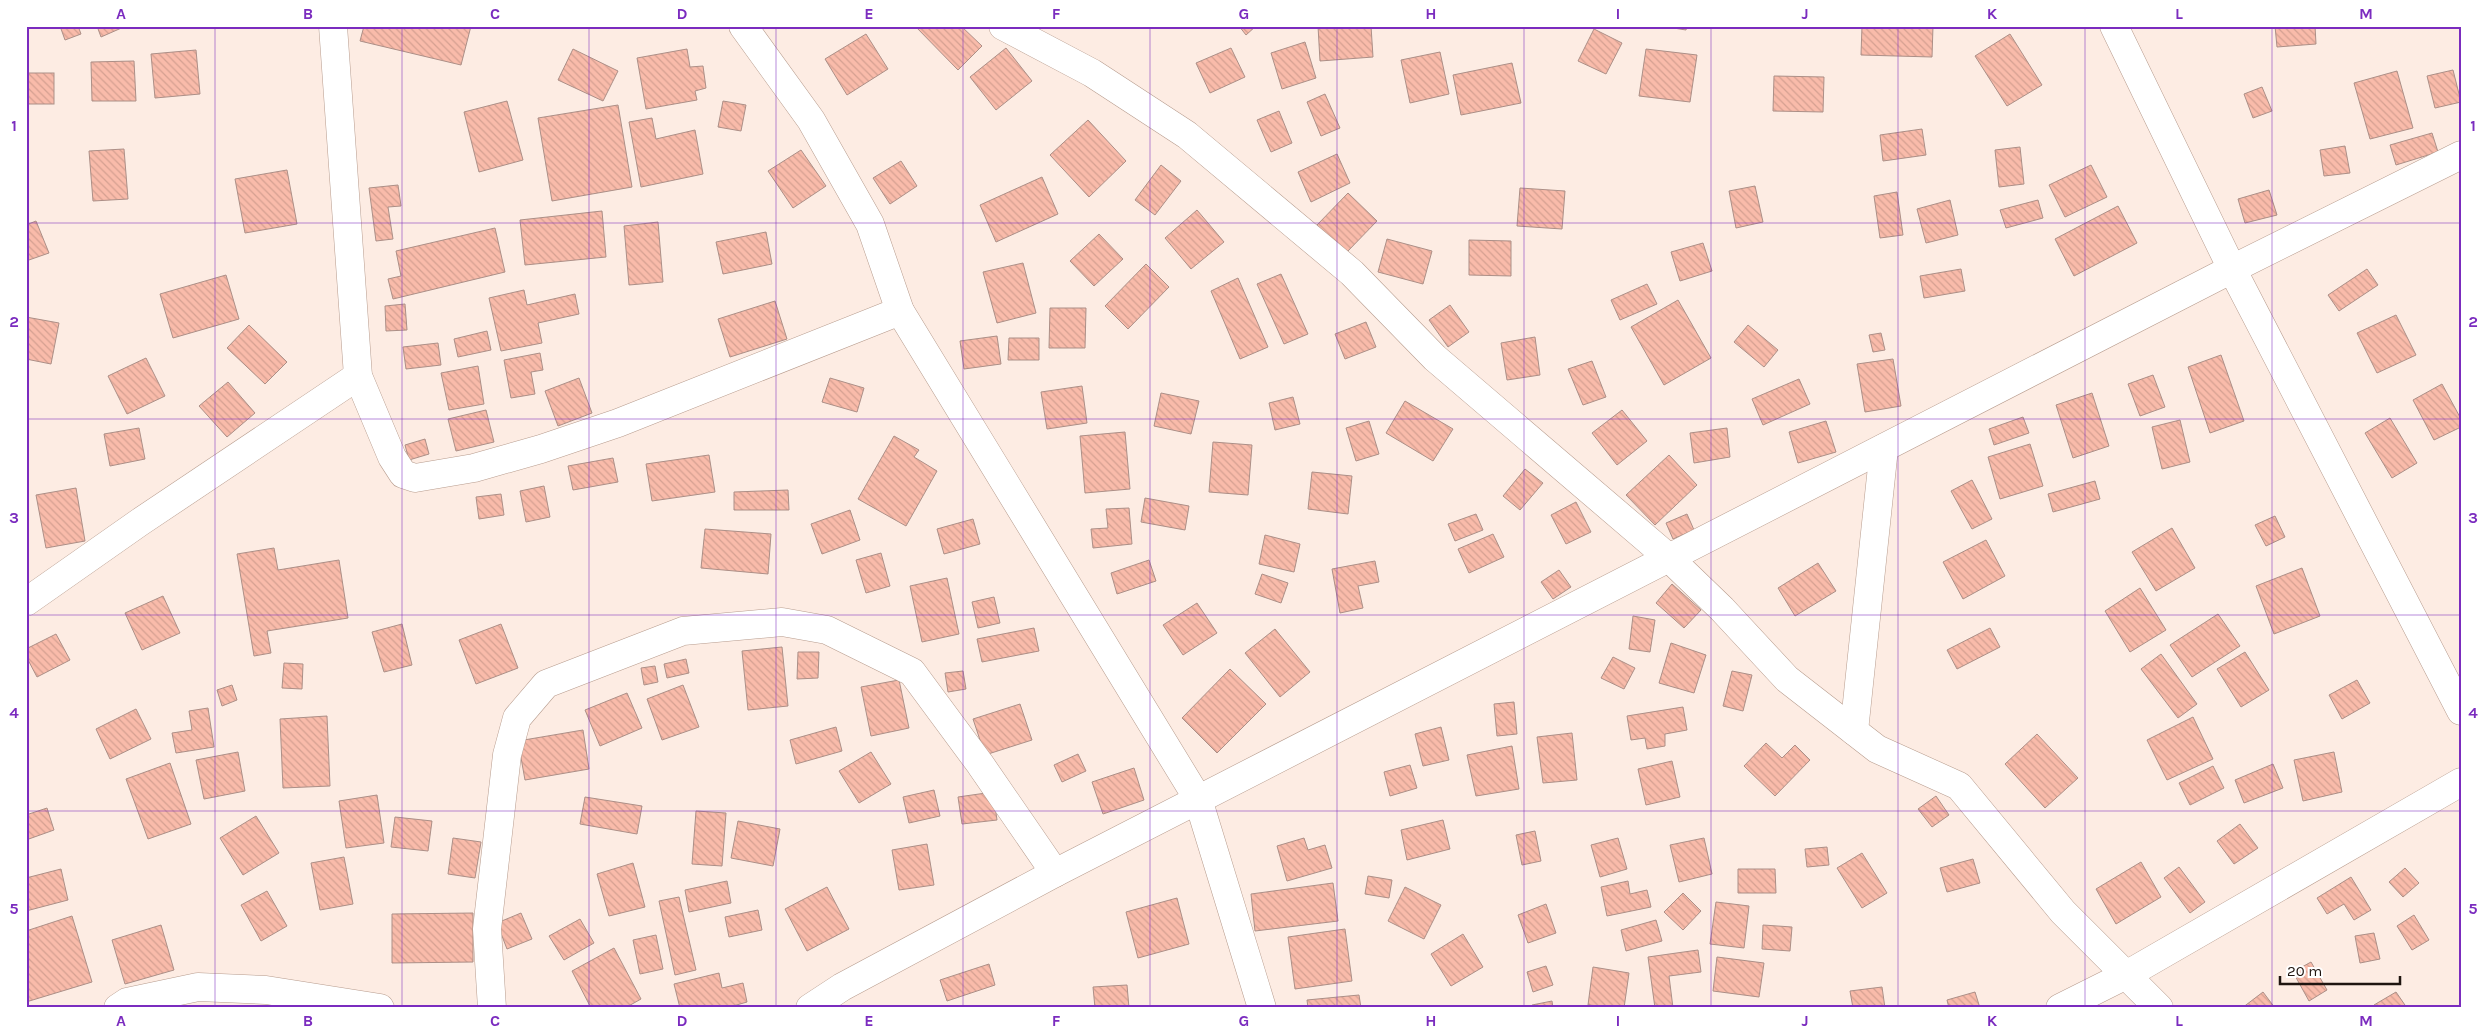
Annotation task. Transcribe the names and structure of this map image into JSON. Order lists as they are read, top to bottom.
{
  "scale_bar": "20 m",
  "grid": {
    "columns": [
      "A",
      "B",
      "C",
      "D",
      "E",
      "F",
      "G",
      "H",
      "I",
      "J",
      "K",
      "L",
      "M"
    ],
    "rows": [
      "1",
      "2",
      "3",
      "4",
      "5"
    ]
  }
}
